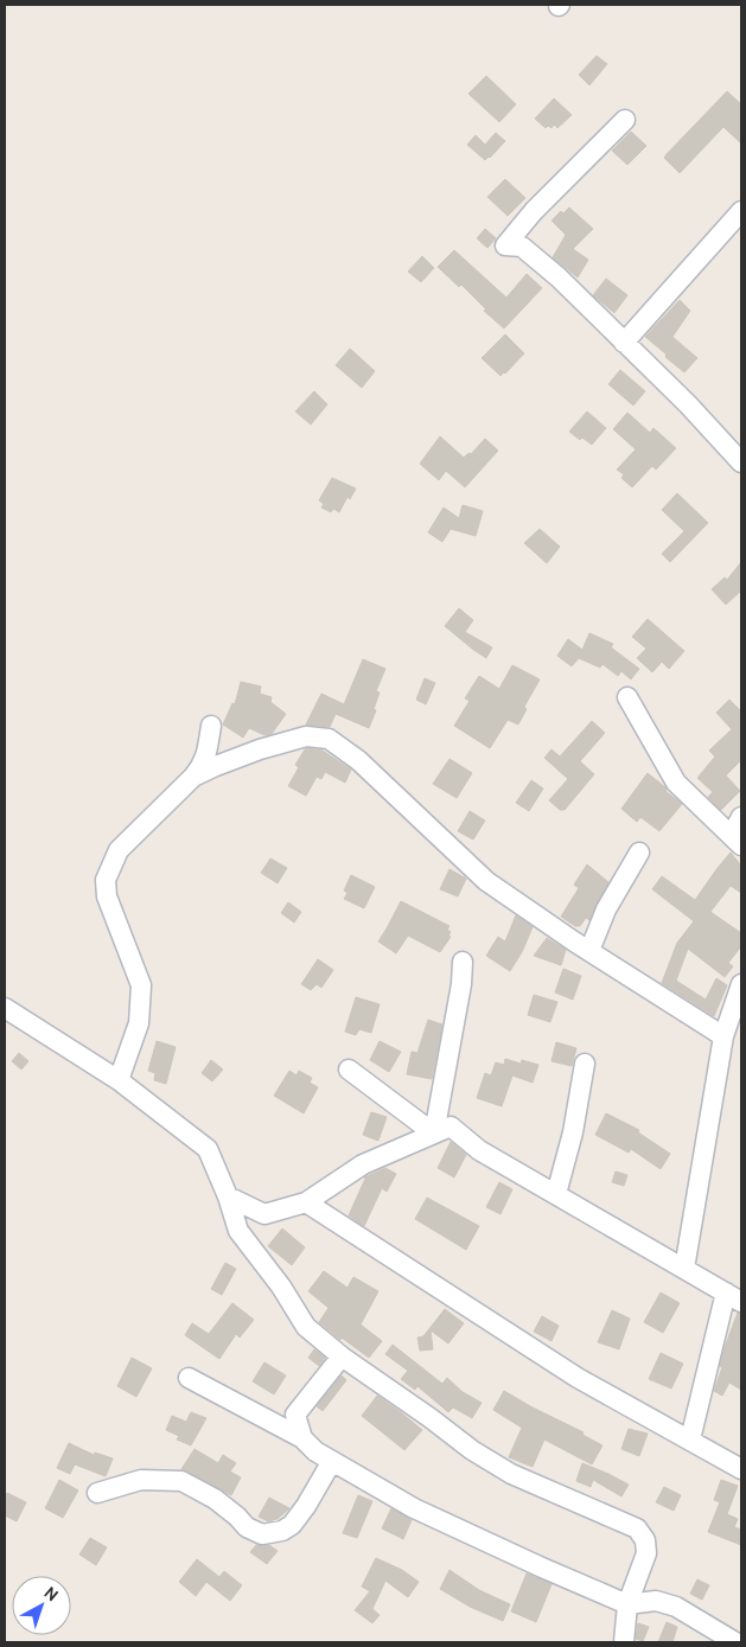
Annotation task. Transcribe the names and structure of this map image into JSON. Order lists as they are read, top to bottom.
{
  "north": "top right"
}
